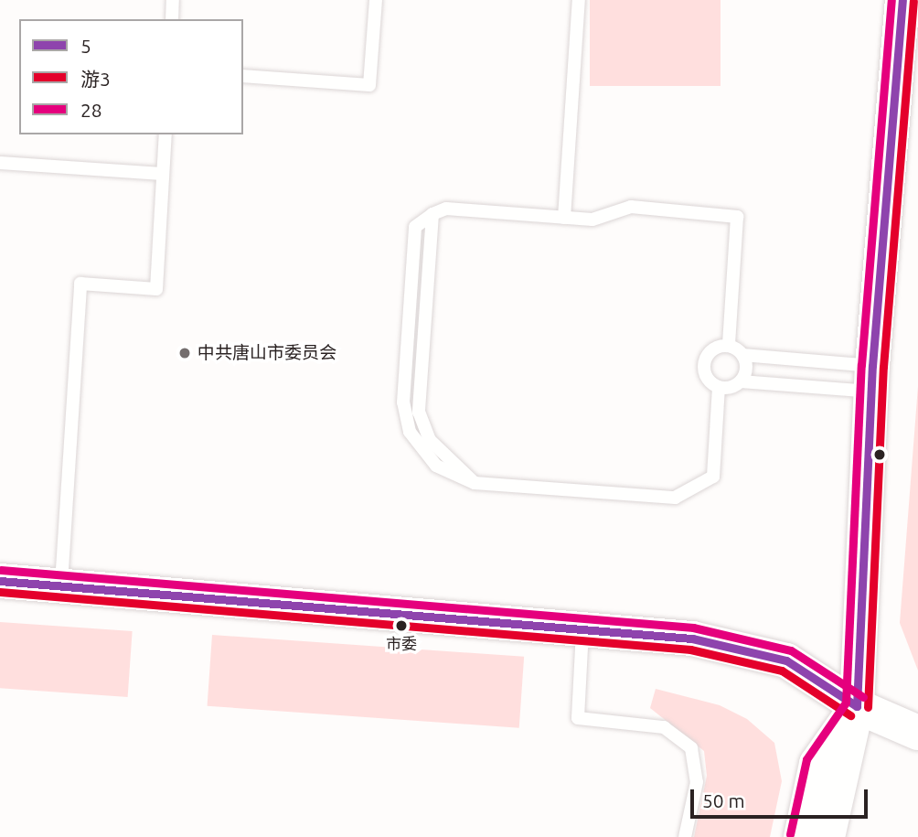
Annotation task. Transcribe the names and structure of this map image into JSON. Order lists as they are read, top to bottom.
{
  "places": ["中共唐山市委员会", "市委"],
  "lines": ["transit line 5", "transit line 28", "transit line 游3"],
  "legend": ["5", "游3", "28"],
  "scale_bar": "50 m"
}
